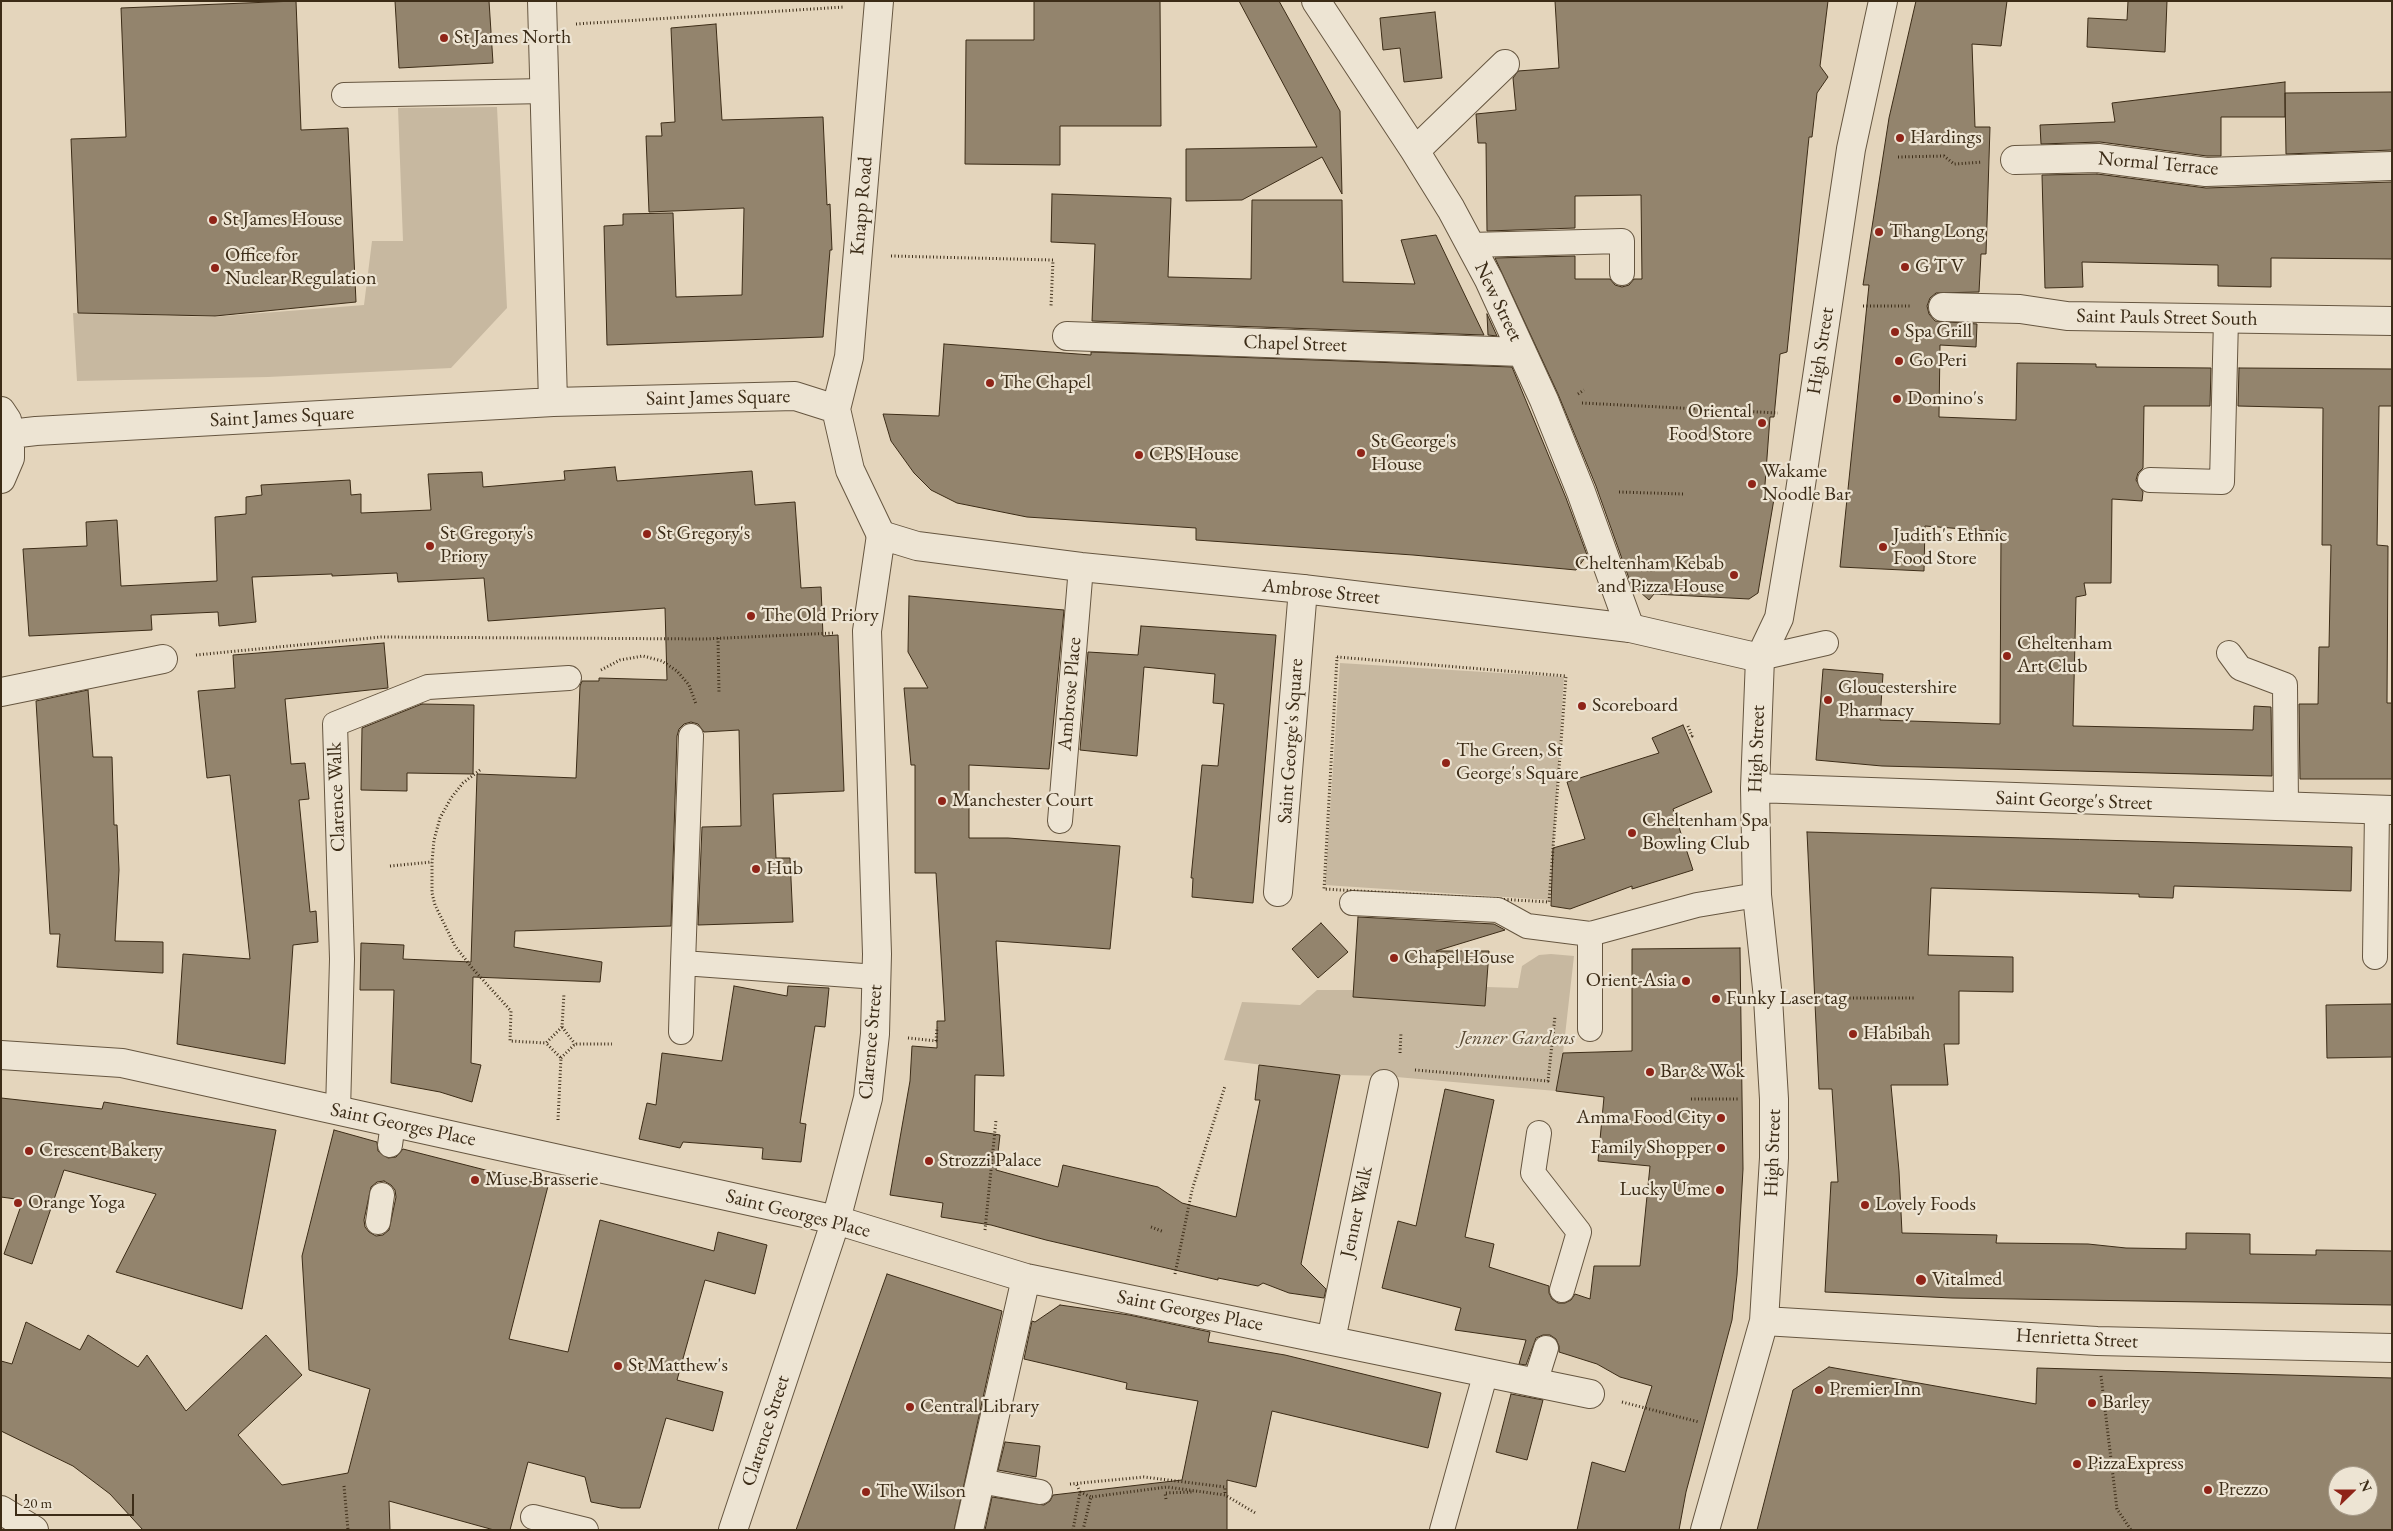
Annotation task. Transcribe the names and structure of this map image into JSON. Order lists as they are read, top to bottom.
{
  "streets": {
    "street": [
      "Normal Terrace",
      "Knapp Road",
      "New Street",
      "Saint Pauls Street South",
      "Chapel Street",
      "High Street",
      "Saint James Square",
      "Ambrose Street",
      "Saint George's Square",
      "Saint George's Street",
      "Clarence Street",
      "Saint Georges Place",
      "Jenner Walk",
      "Henrietta Street"
    ],
    "lane": ["Ambrose Place", "Clarence Walk"]
  },
  "crossings": [
    ["Knapp Road", "Saint James Square"],
    ["New Street", "Chapel Street"],
    ["New Street", "Ambrose Street"],
    ["High Street", "Ambrose Street"],
    ["High Street", "Saint George's Street"],
    ["High Street", "Henrietta Street"],
    ["Ambrose Street", "Ambrose Place"],
    ["Ambrose Street", "Saint George's Square"],
    ["Ambrose Street", "Clarence Street"],
    ["Clarence Walk", "Saint Georges Place"],
    ["Clarence Street", "Saint Georges Place"],
    ["Saint Georges Place", "Jenner Walk"]
  ],
  "parks": ["Jenner Gardens"],
  "places": [
    "St James North",
    "Hardings",
    "St James House",
    "Thang Long",
    "G T V",
    "Office for Nuclear Regulation",
    "Spa Grill",
    "Go Peri",
    "The Chapel",
    "Domino's",
    "Oriental Food Store",
    "St George's House",
    "CPS House",
    "Wakame Noodle Bar",
    "St Gregory's",
    "St Gregory's Priory",
    "Judith's Ethnic Food Store",
    "Cheltenham Kebab and Pizza House",
    "The Old Priory",
    "Cheltenham Art Club",
    "Gloucestershire Pharmacy",
    "Scoreboard",
    "The Green, St George's Square",
    "Manchester Court",
    "Cheltenham Spa Bowling Club",
    "Hub",
    "Chapel House",
    "Orient-Asia",
    "Funky Laser tag",
    "Habibah",
    "Bar & Wok",
    "Amma Food City",
    "Family Shopper",
    "Crescent Bakery",
    "Strozzi Palace",
    "Muse Brasserie",
    "Lucky Ume",
    "Orange Yoga",
    "Lovely Foods",
    "Vitalmed",
    "St Matthew's",
    "Premier Inn",
    "Barley",
    "Central Library",
    "PizzaExpress",
    "Prezzo",
    "The Wilson"
  ],
  "scale_bar": "20 m",
  "north": "right"
}
